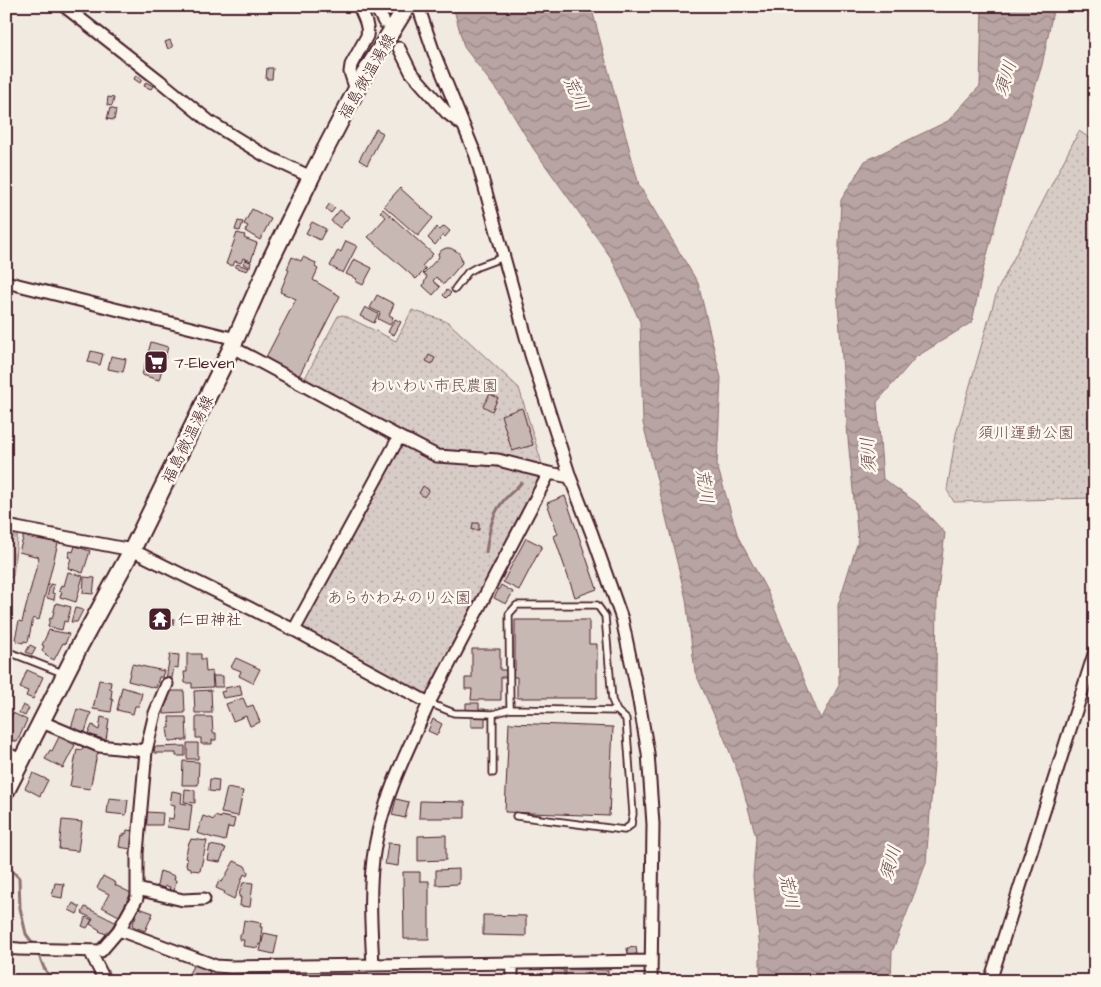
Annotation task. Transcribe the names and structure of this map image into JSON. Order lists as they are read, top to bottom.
{
  "streets": {
    "main road": ["福島微温湯線"]
  },
  "water": ["須川", "荒川"],
  "parks": ["わいわい市民農園", "須川運動公園", "あらかわみのり公園"],
  "places": {
    "supermarket": ["7-Eleven"],
    "temple": ["仁田神社"]
  }
}
